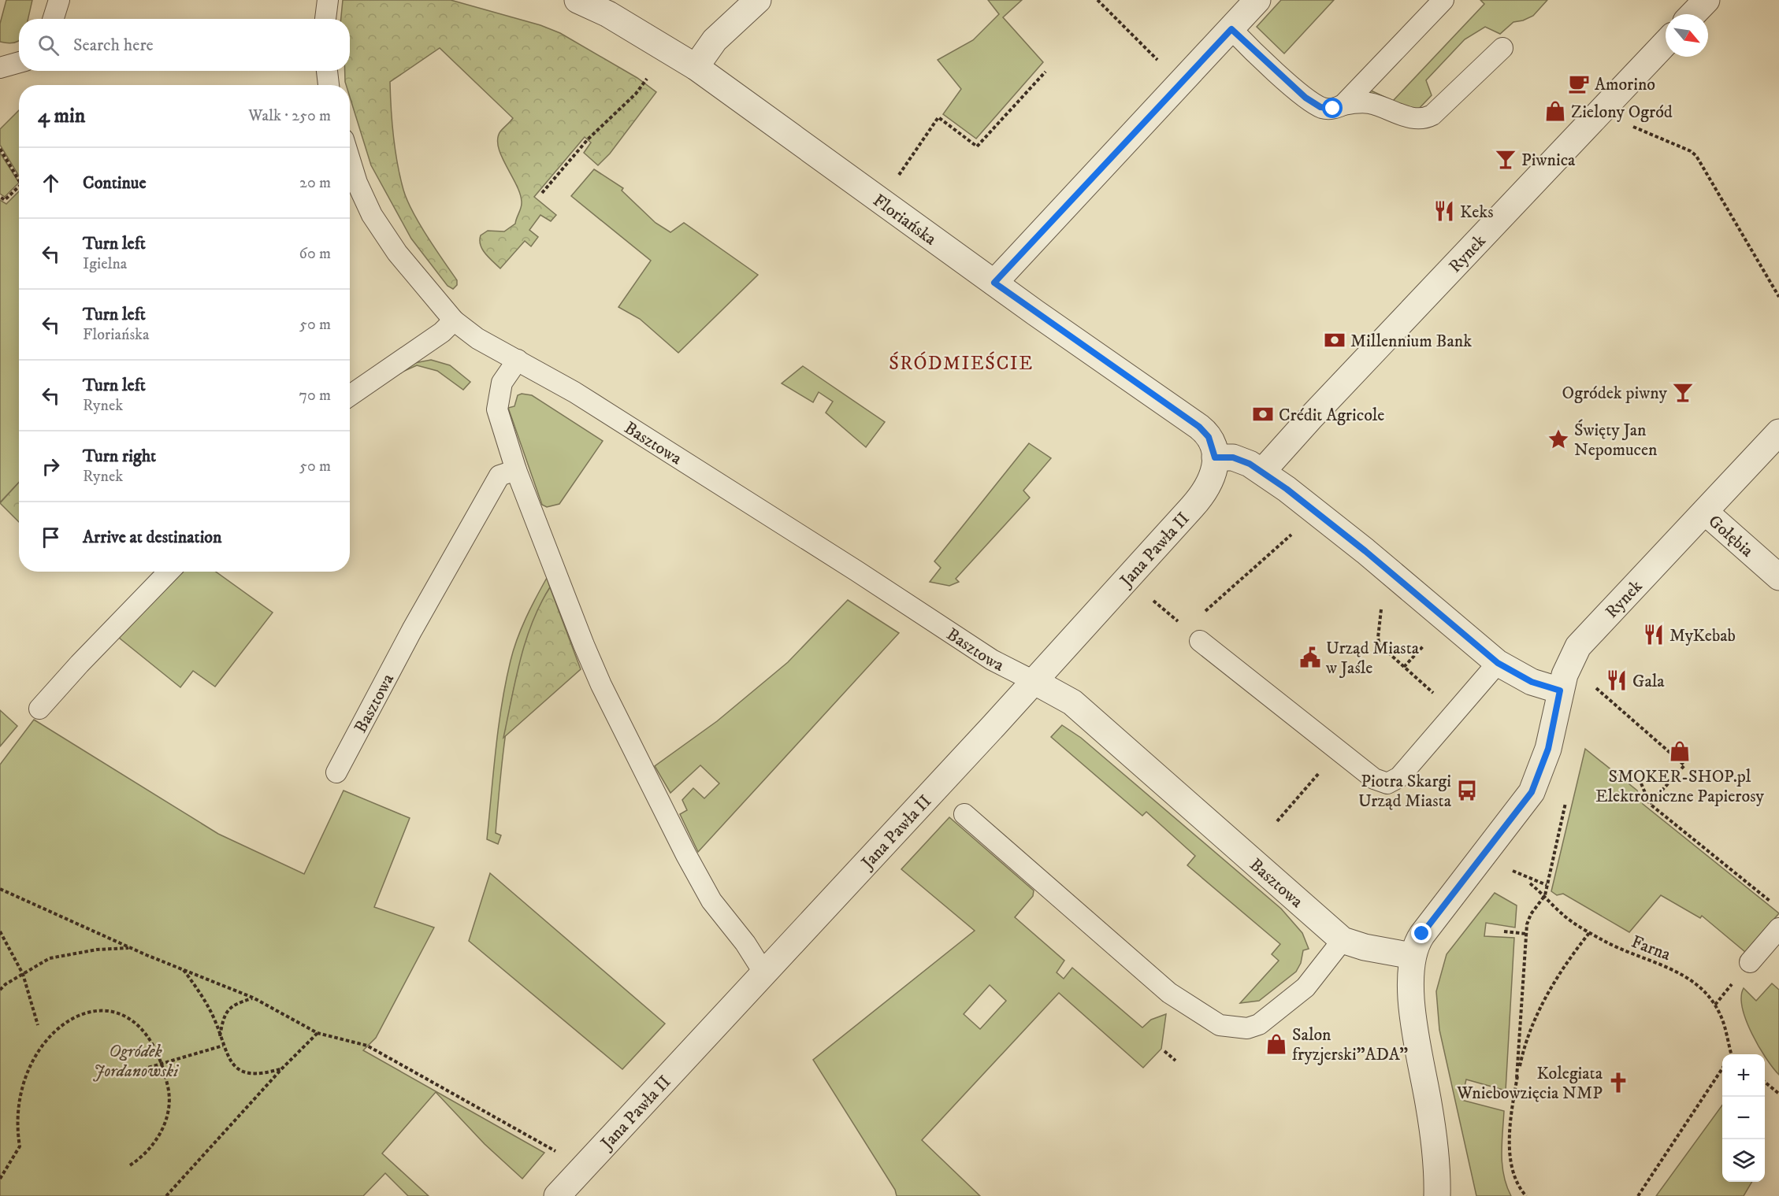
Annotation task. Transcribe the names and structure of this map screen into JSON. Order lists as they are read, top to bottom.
{
  "streets": {
    "street": [
      "Floriańska",
      "Rynek",
      "Basztowa",
      "Gołębia",
      "Jana Pawła II"
    ],
    "path": ["Farna"]
  },
  "crossings": [
    ["Floriańska", "Jana Pawła II"],
    ["Rynek", "Basztowa"],
    ["Rynek", "Gołębia"],
    ["Basztowa", "Jana Pawła II"]
  ],
  "districts": ["ŚRÓDMIEŚCIE"],
  "parks": ["Ogródek Jordanowski"],
  "places": {
    "cafe": ["Amorino"],
    "shop": ["Zielony Ogród", "SMOKER-SHOP.pl Elektroniczne Papierosy", "Salon fryzjerski\"ADA\""],
    "bar": ["Piwnica", "Ogródek piwny"],
    "restaurant": ["Keks", "MyKebab", "Gala"],
    "bank": ["Millennium Bank", "Crédit Agricole"],
    "place": ["Święty Jan Nepomucen"],
    "public building": ["Urząd Miasta w Jaśle"],
    "bus stop": ["Piotra Skargi Urząd Miasta"],
    "church": ["Kolegiata Wniebowzięcia NMP"]
  },
  "north": "bottom right",
  "page": {
    "search": "Search here",
    "heading": ["4 min", "Walk · 250 m"],
    "list": [
      ["Continue", "20 m"],
      ["Turn left", "Igielna", "60 m"],
      ["Turn left", "Floriańska", "50 m"],
      ["Turn left", "Rynek", "70 m"],
      ["Turn right", "Rynek", "50 m"],
      "Arrive at destination"
    ],
    "map_buttons": ["+", "−"]
  }
}
